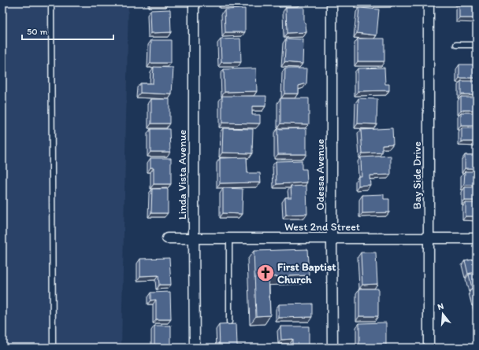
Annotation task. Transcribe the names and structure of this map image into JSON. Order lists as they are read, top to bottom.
{
  "streets": {
    "street": [
      "Linda Vista Avenue",
      "Odessa Avenue",
      "Bay Side Drive",
      "West 2nd Street"
    ]
  },
  "crossings": [
    ["Linda Vista Avenue", "West 2nd Street"],
    ["Odessa Avenue", "West 2nd Street"],
    ["Bay Side Drive", "West 2nd Street"]
  ],
  "places": {
    "church": ["First Baptist Church"]
  },
  "scale_bar": "50 m",
  "north": "top"
}
